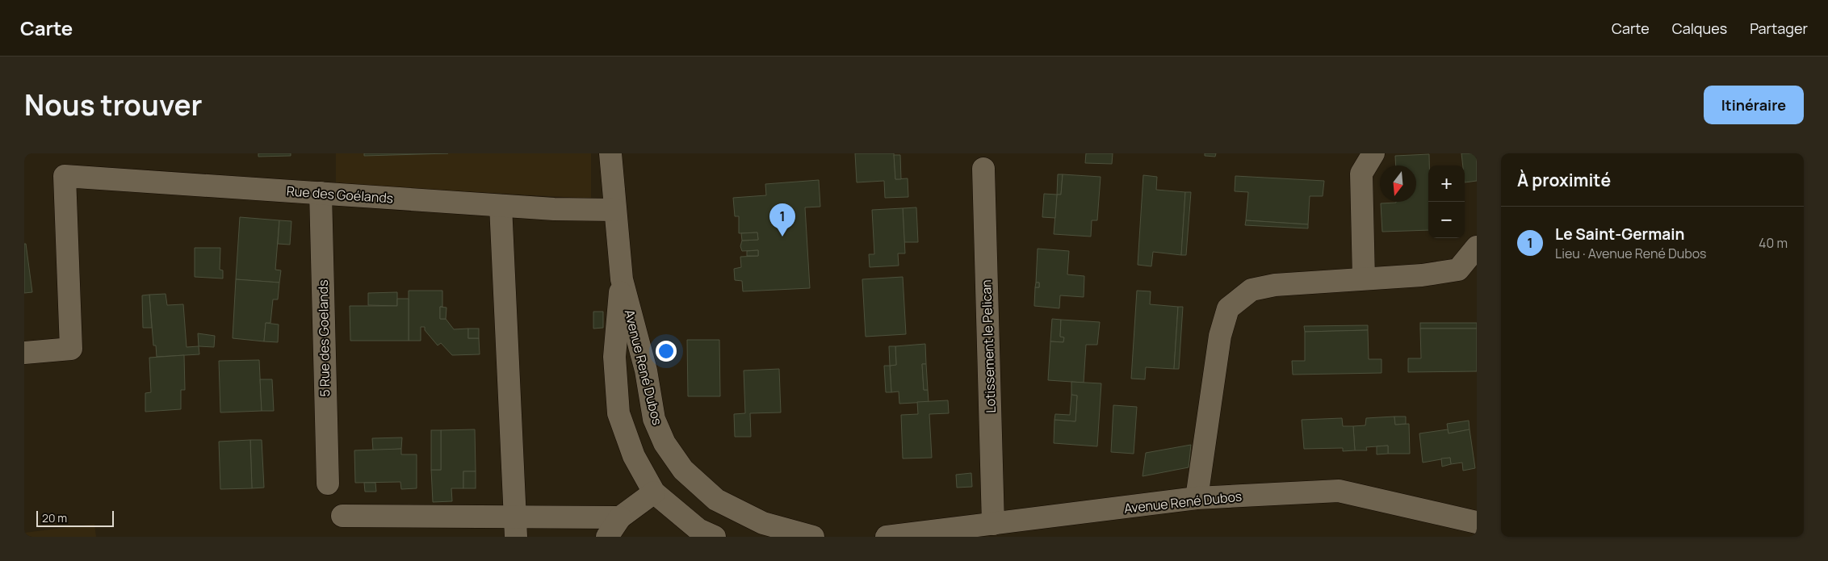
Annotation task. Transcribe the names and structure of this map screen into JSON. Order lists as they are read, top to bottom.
{
  "streets": {
    "street": [
      "Rue des Goélands",
      "5 Rue des Goelands",
      "Lotissement le Pelican",
      "Avenue René Dubos"
    ]
  },
  "crossings": [
    ["Rue des Goélands", "5 Rue des Goelands"],
    ["Rue des Goélands", "Avenue René Dubos"],
    ["Lotissement le Pelican", "Avenue René Dubos"]
  ],
  "scale_bar": "20 m",
  "north": "bottom",
  "page": {
    "header": "Carte",
    "nav": ["Carte", "Calques", "Partager"],
    "title": "Nous trouver",
    "buttons": "Itinéraire",
    "heading": "À proximité",
    "map_buttons": ["+", "−"],
    "pins": "1",
    "list": [
      {
        "mark": "1",
        "name": "Le Saint-Germain",
        "note": "Lieu · Avenue René Dubos",
        "value": "40 m"
      }
    ],
    "scale": "20 m"
  }
}
